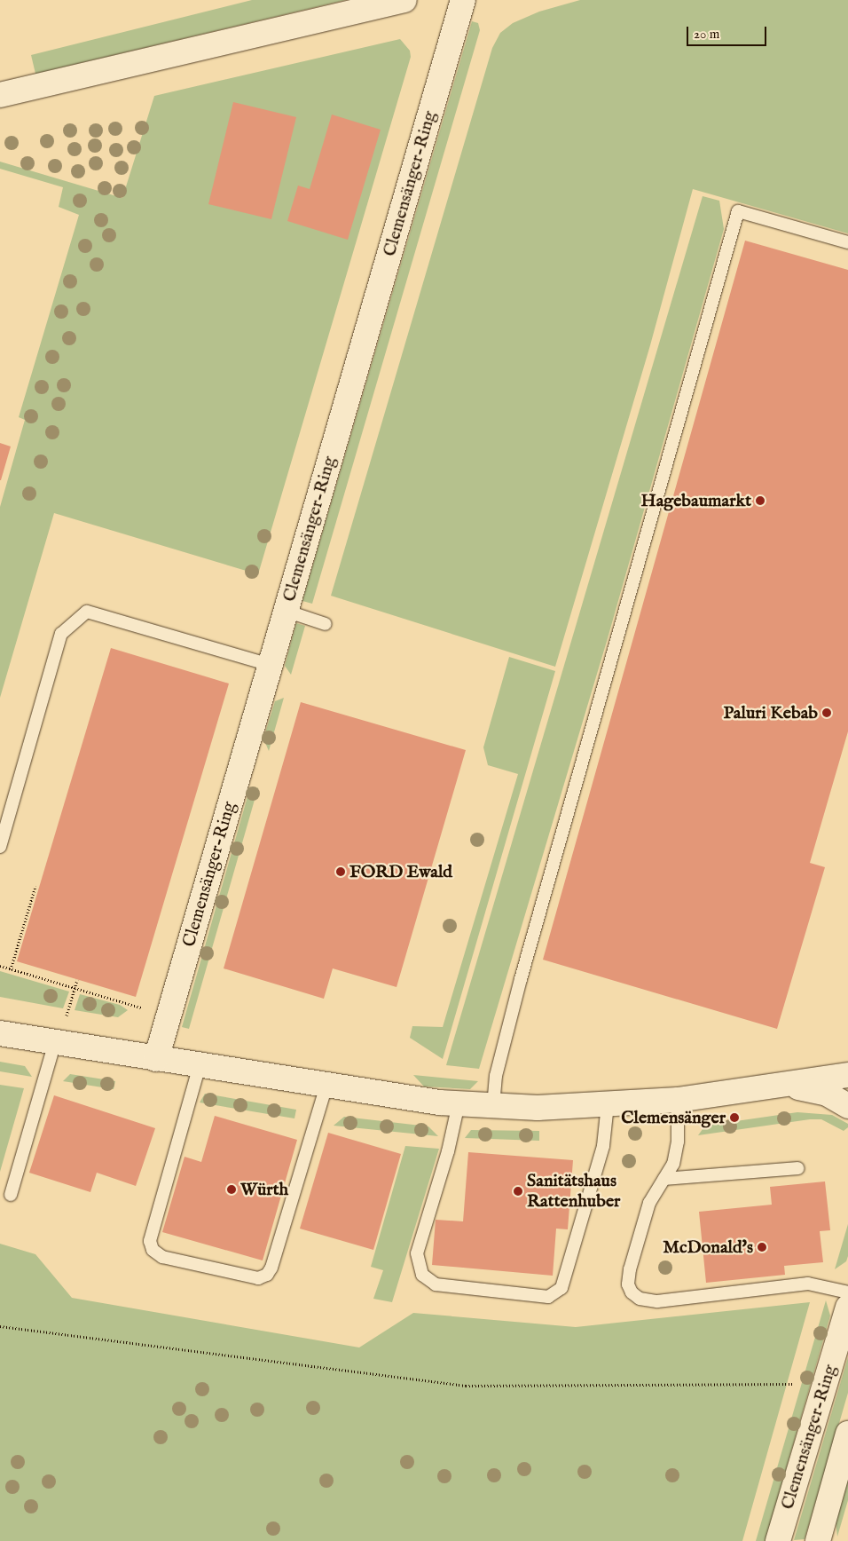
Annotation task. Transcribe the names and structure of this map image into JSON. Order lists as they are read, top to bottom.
{
  "streets": {
    "street": ["Clemensänger-Ring"]
  },
  "places": [
    "Hagebaumarkt",
    "Paluri Kebab",
    "FORD Ewald",
    "Clemensänger",
    "Würth",
    "Sanitätshaus Rattenhuber",
    "McDonald's"
  ],
  "scale_bar": "20 m"
}
